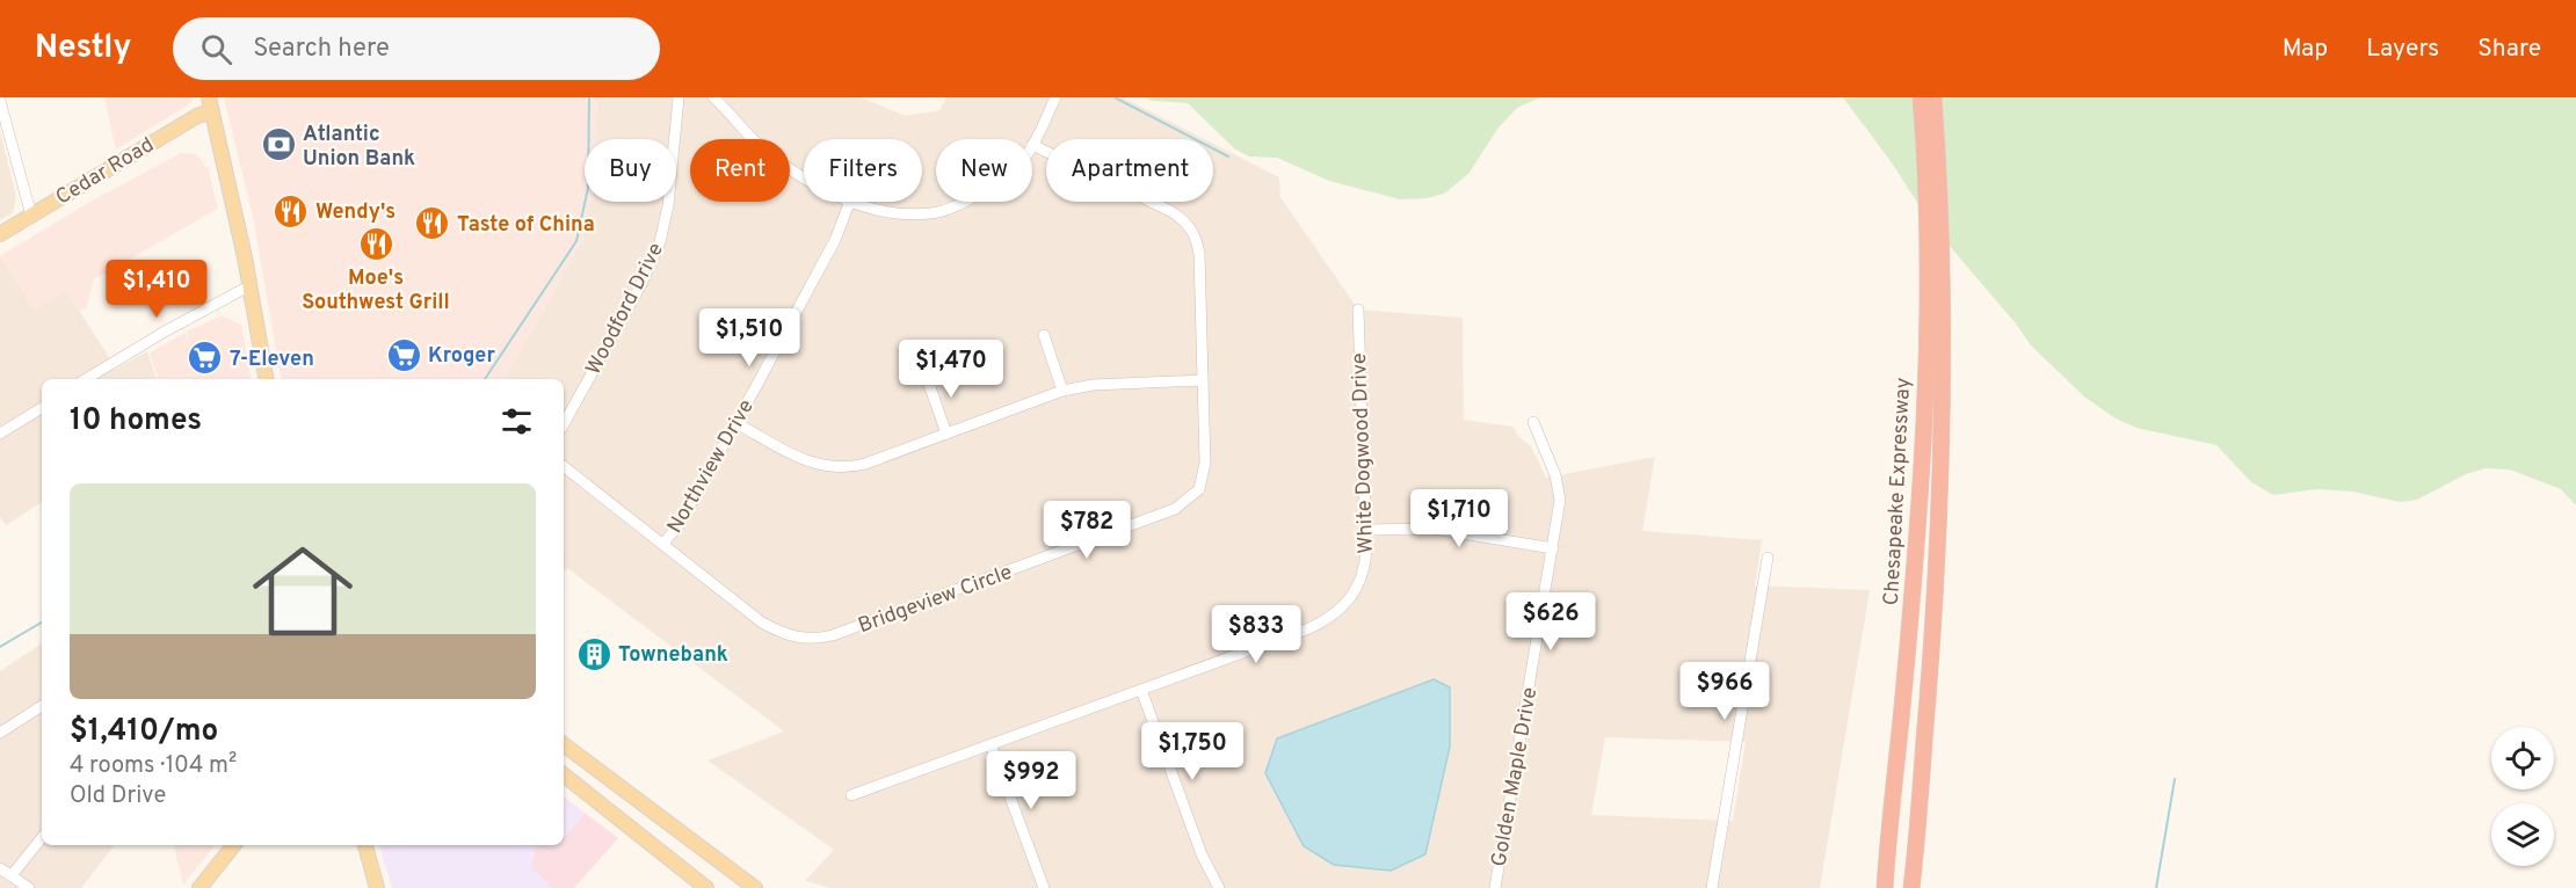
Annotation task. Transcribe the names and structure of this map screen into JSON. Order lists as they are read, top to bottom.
{
  "streets": {
    "highway": ["Chesapeake Expressway"],
    "main road": ["Cedar Road"],
    "street": [
      "Woodford Drive",
      "White Dogwood Drive",
      "Northview Drive",
      "Bridgeview Circle",
      "Golden Maple Drive"
    ]
  },
  "crossings": [
    ["Northview Drive", "Bridgeview Circle"]
  ],
  "places": {
    "bank": ["Atlantic Union Bank"],
    "restaurant": ["Wendy's", "Taste of China", "Moe's Southwest Grill"],
    "supermarket": ["Kroger", "7-Eleven"],
    "building": ["Townebank"]
  },
  "page": {
    "header": "Nestly",
    "search": "Search here",
    "nav": ["Map", "Layers", "Share"],
    "chip": [
      "Buy",
      "Rent",
      "Filters",
      "New",
      "Apartment"
    ],
    "price": [
      "$1,410",
      "$1,510",
      "$1,470",
      "$1,710",
      "$782",
      "$626",
      "$833",
      "$966",
      "$1,750",
      "$992"
    ],
    "heading": "10 homes",
    "list": [
      {
        "name": "$1,410/mo",
        "note": "4 rooms · 104 m² · Old Drive"
      }
    ]
  }
}
